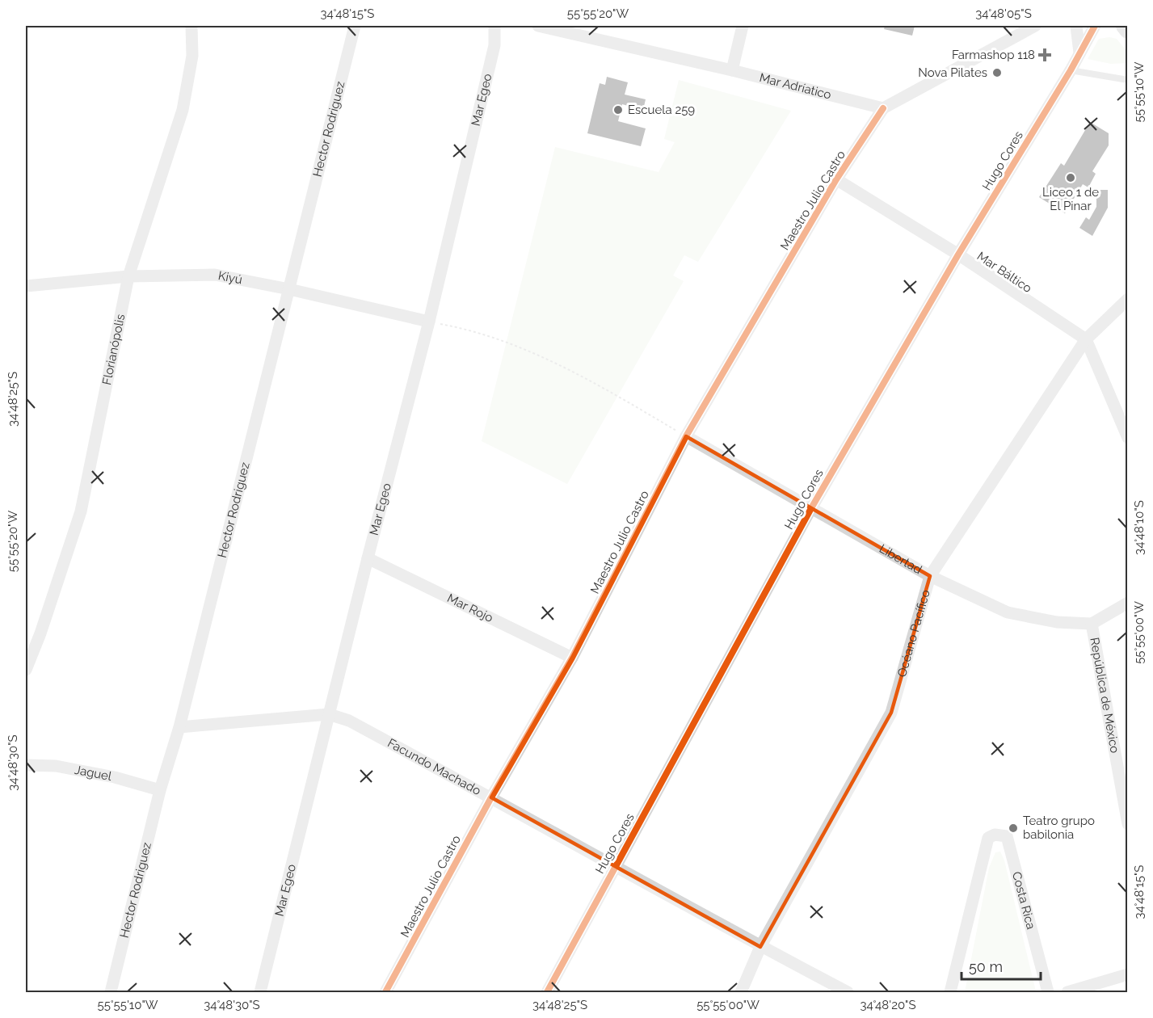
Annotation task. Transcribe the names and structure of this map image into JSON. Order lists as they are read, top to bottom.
{
  "streets": {
    "street": [
      "Mar Adríatico",
      "Mar Egeo",
      "Hector Rodriguez",
      "Hugo Cores",
      "Maestro Julio Castro",
      "Mar Báltico",
      "Kiyú",
      "Florianópolis",
      "Libertad",
      "Mar Rojo",
      "Océano Pacífico",
      "República de México",
      "Facundo Machado",
      "Jaguel",
      "Costa Rica"
    ]
  },
  "crossings": [
    ["Mar Adríatico", "Maestro Julio Castro"],
    ["Mar Egeo", "Kiyú"],
    ["Mar Egeo", "Mar Rojo"],
    ["Mar Egeo", "Facundo Machado"],
    ["Hector Rodriguez", "Kiyú"],
    ["Hector Rodriguez", "Facundo Machado"],
    ["Hector Rodriguez", "Jaguel"],
    ["Hugo Cores", "Mar Báltico"],
    ["Hugo Cores", "Libertad"],
    ["Hugo Cores", "Facundo Machado"],
    ["Maestro Julio Castro", "Mar Báltico"],
    ["Maestro Julio Castro", "Libertad"],
    ["Maestro Julio Castro", "Mar Rojo"],
    ["Maestro Julio Castro", "Facundo Machado"],
    ["Mar Báltico", "Océano Pacífico"],
    ["Kiyú", "Florianópolis"],
    ["Libertad", "Océano Pacífico"],
    ["Libertad", "República de México"],
    ["Océano Pacífico", "Facundo Machado"]
  ],
  "places": {
    "health": ["Farmashop 118"],
    "other": [
      "Nova Pilates",
      "Escuela 259",
      "Liceo 1 de El Pinar",
      "Teatro grupo babilonia"
    ]
  },
  "scale_bar": "50 m",
  "coordinates": [
    "34°48'15\"S",
    "55°55'20\"W",
    "34°48'05\"S",
    "55°55'10\"W",
    "34°48'25\"S",
    "34°48'10\"S",
    "55°55'00\"W",
    "34°48'30\"S",
    "34°48'20\"S"
  ]
}
